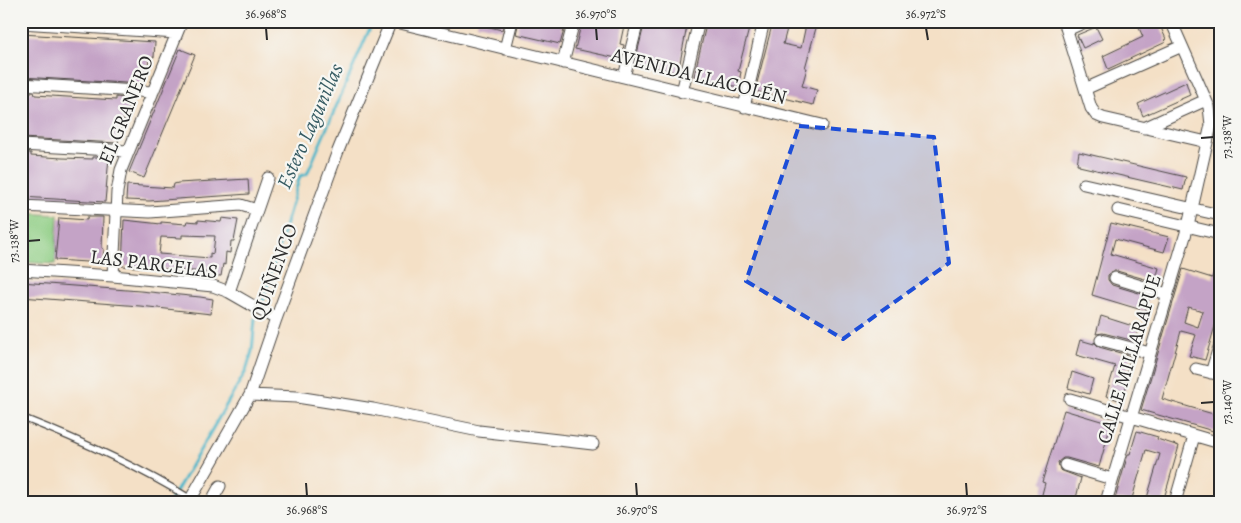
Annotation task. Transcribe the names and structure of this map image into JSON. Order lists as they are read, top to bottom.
{
  "streets": {
    "street": [
      "AVENIDA LLACOLÉN",
      "EL GRANERO",
      "LAS PARCELAS",
      "QUIÑENCO",
      "CALLE MILLARAPUE"
    ]
  },
  "crossings": [
    ["AVENIDA LLACOLÉN", "QUIÑENCO"],
    ["EL GRANERO", "LAS PARCELAS"],
    ["LAS PARCELAS", "QUIÑENCO"]
  ],
  "water": ["Estero Lagunillas"],
  "coordinates": [
    "36.968°S",
    "36.970°S",
    "36.972°S",
    "73.138°W",
    "73.140°W"
  ]
}
